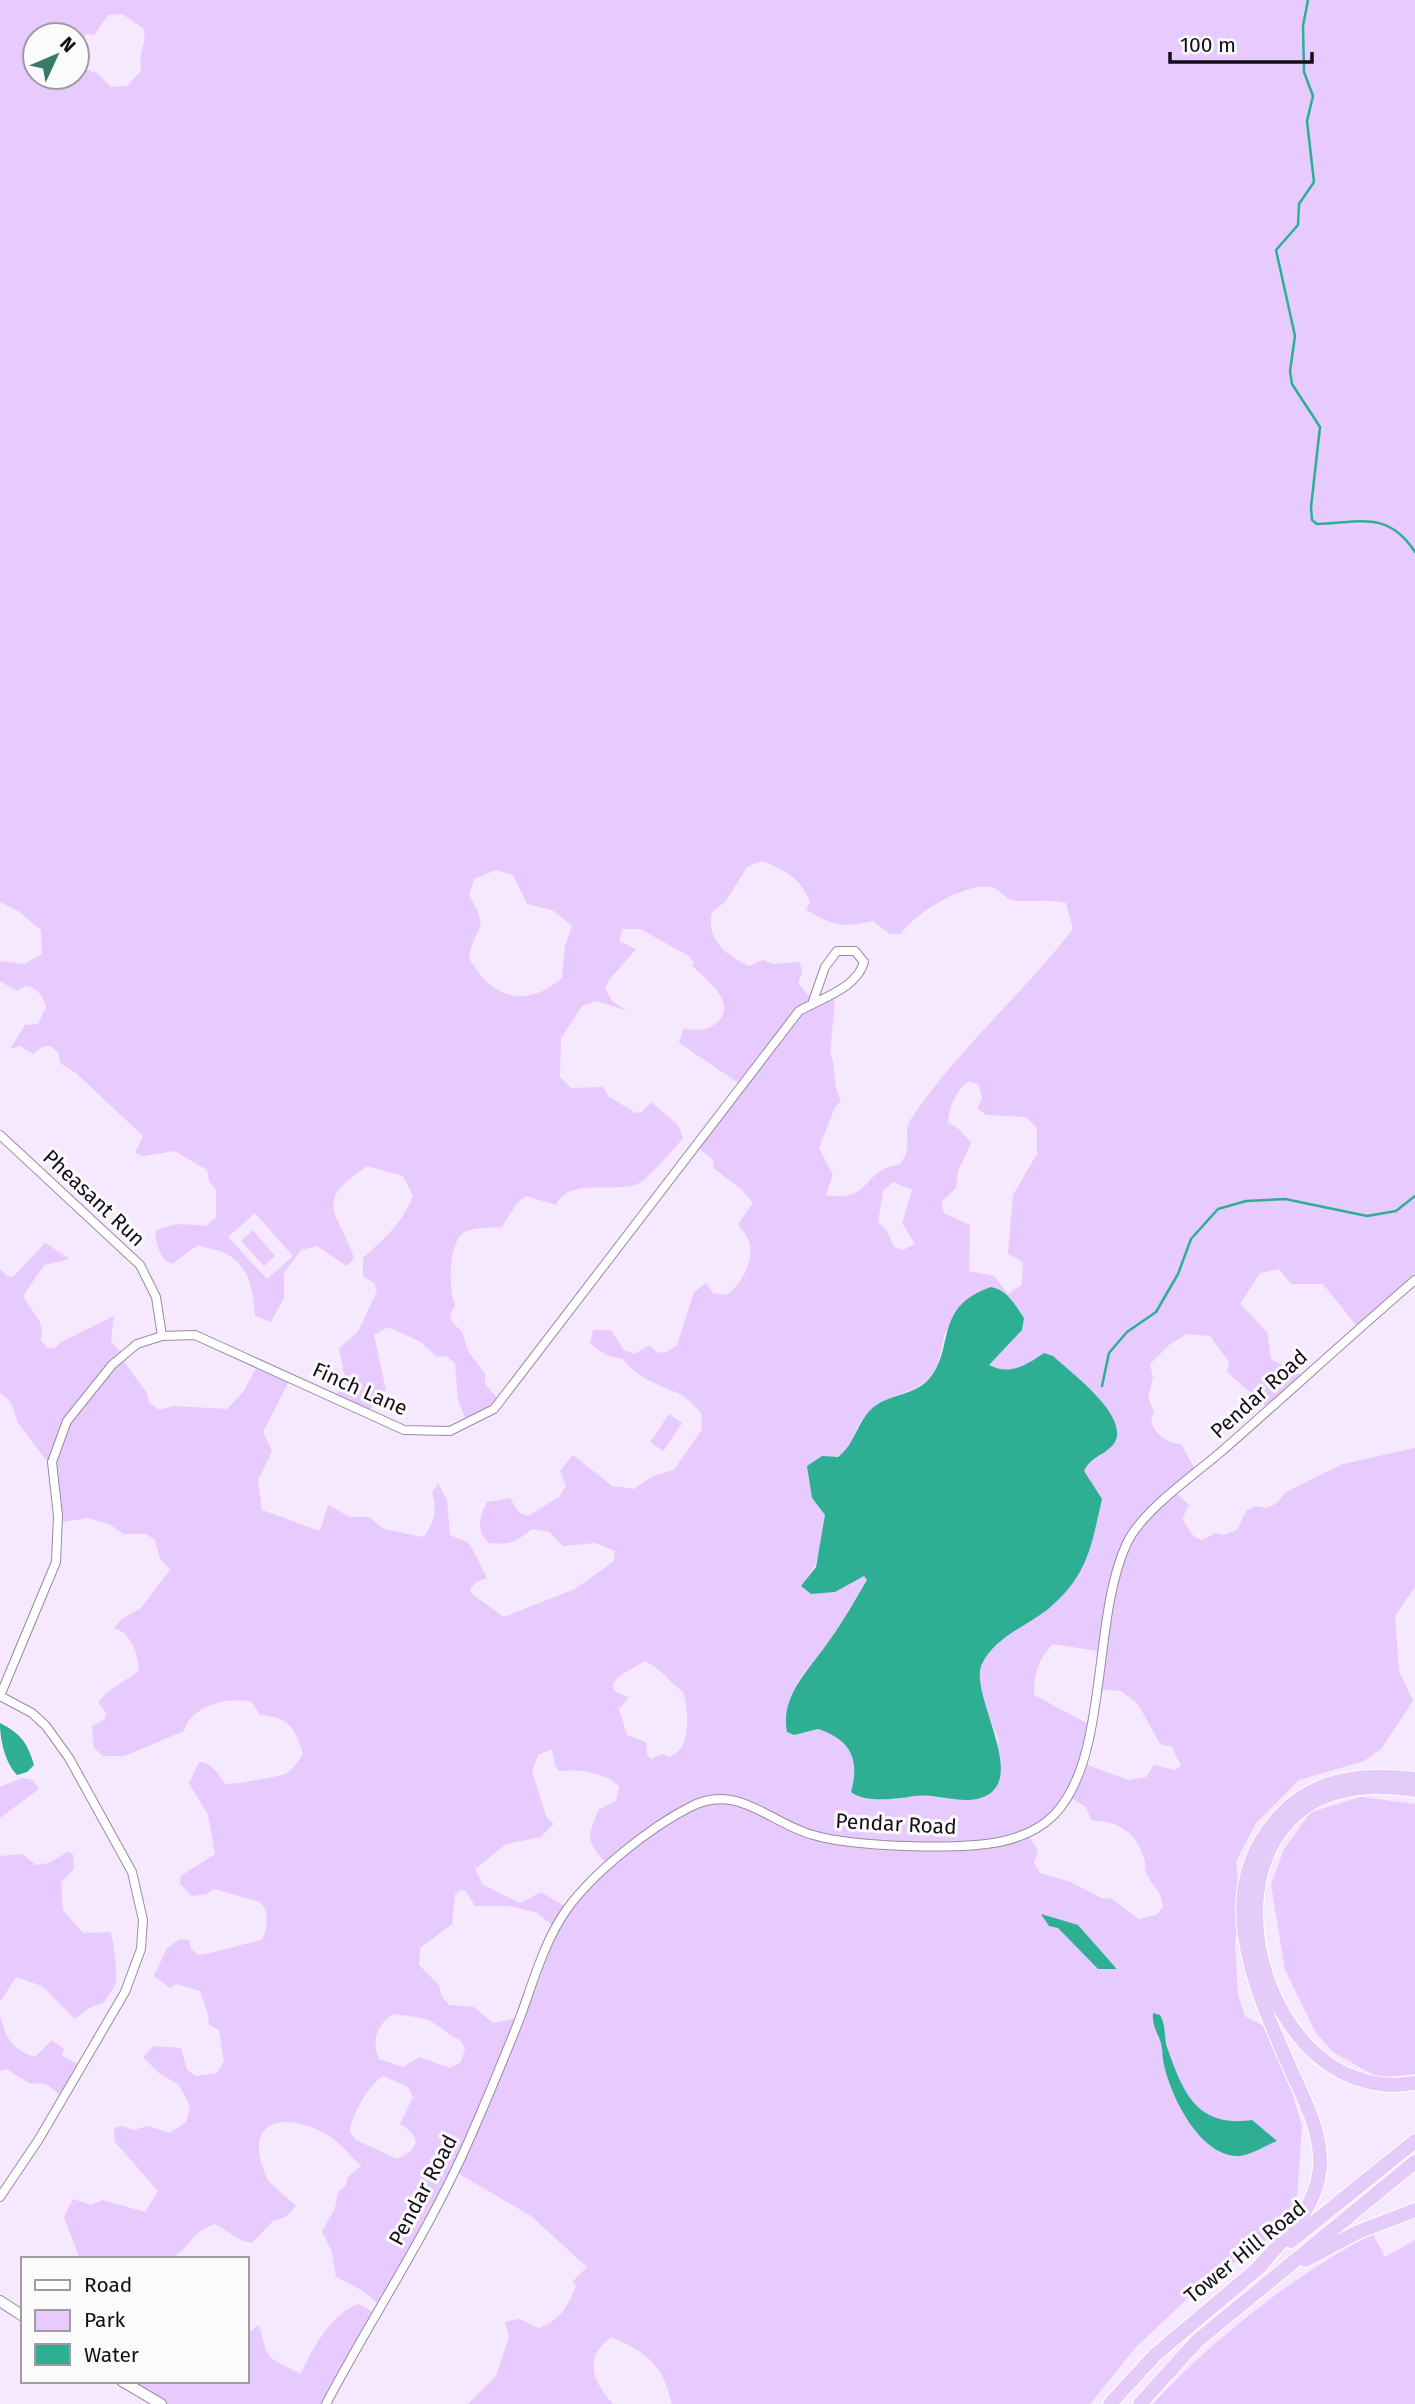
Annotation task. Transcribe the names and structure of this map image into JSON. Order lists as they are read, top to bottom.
{
  "streets": {
    "highway": ["Tower Hill Road"],
    "street": ["Pheasant Run", "Finch Lane", "Pendar Road"]
  },
  "crossings": [
    ["Pheasant Run", "Finch Lane"]
  ],
  "legend": ["Road", "Park", "Water"],
  "scale_bar": "100 m",
  "north": "top right"
}
